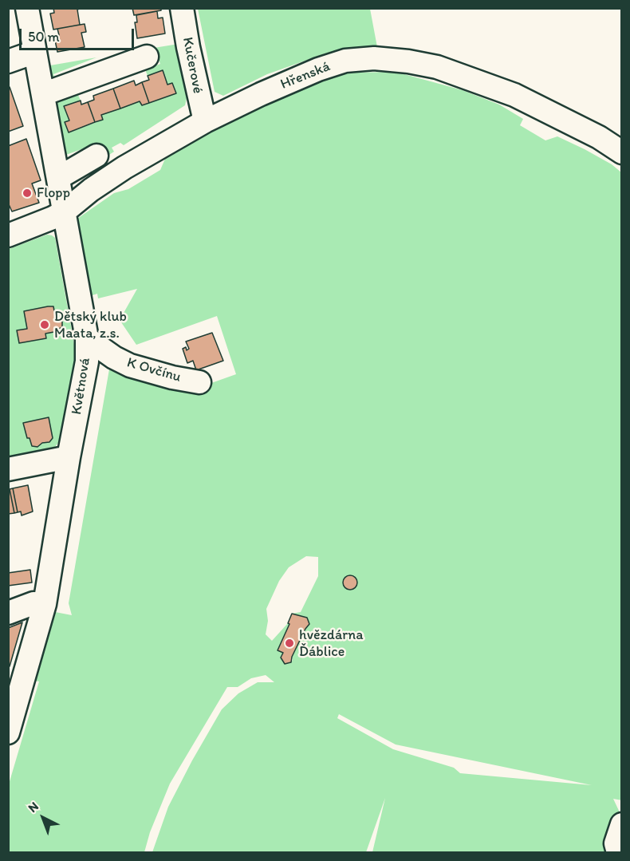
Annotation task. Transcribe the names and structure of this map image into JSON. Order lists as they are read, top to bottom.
{
  "streets": {
    "street": [
      "Kučerové",
      "Hřenská",
      "K Ovčínu",
      "Květnová"
    ]
  },
  "crossings": [
    ["Kučerové", "Hřenská"],
    ["Hřenská", "Květnová"],
    ["K Ovčínu", "Květnová"]
  ],
  "places": ["Flopp", "Dětský klub Maata, z.s.", "hvězdárna Ďáblice"],
  "scale_bar": "50 m",
  "north": "top left"
}
